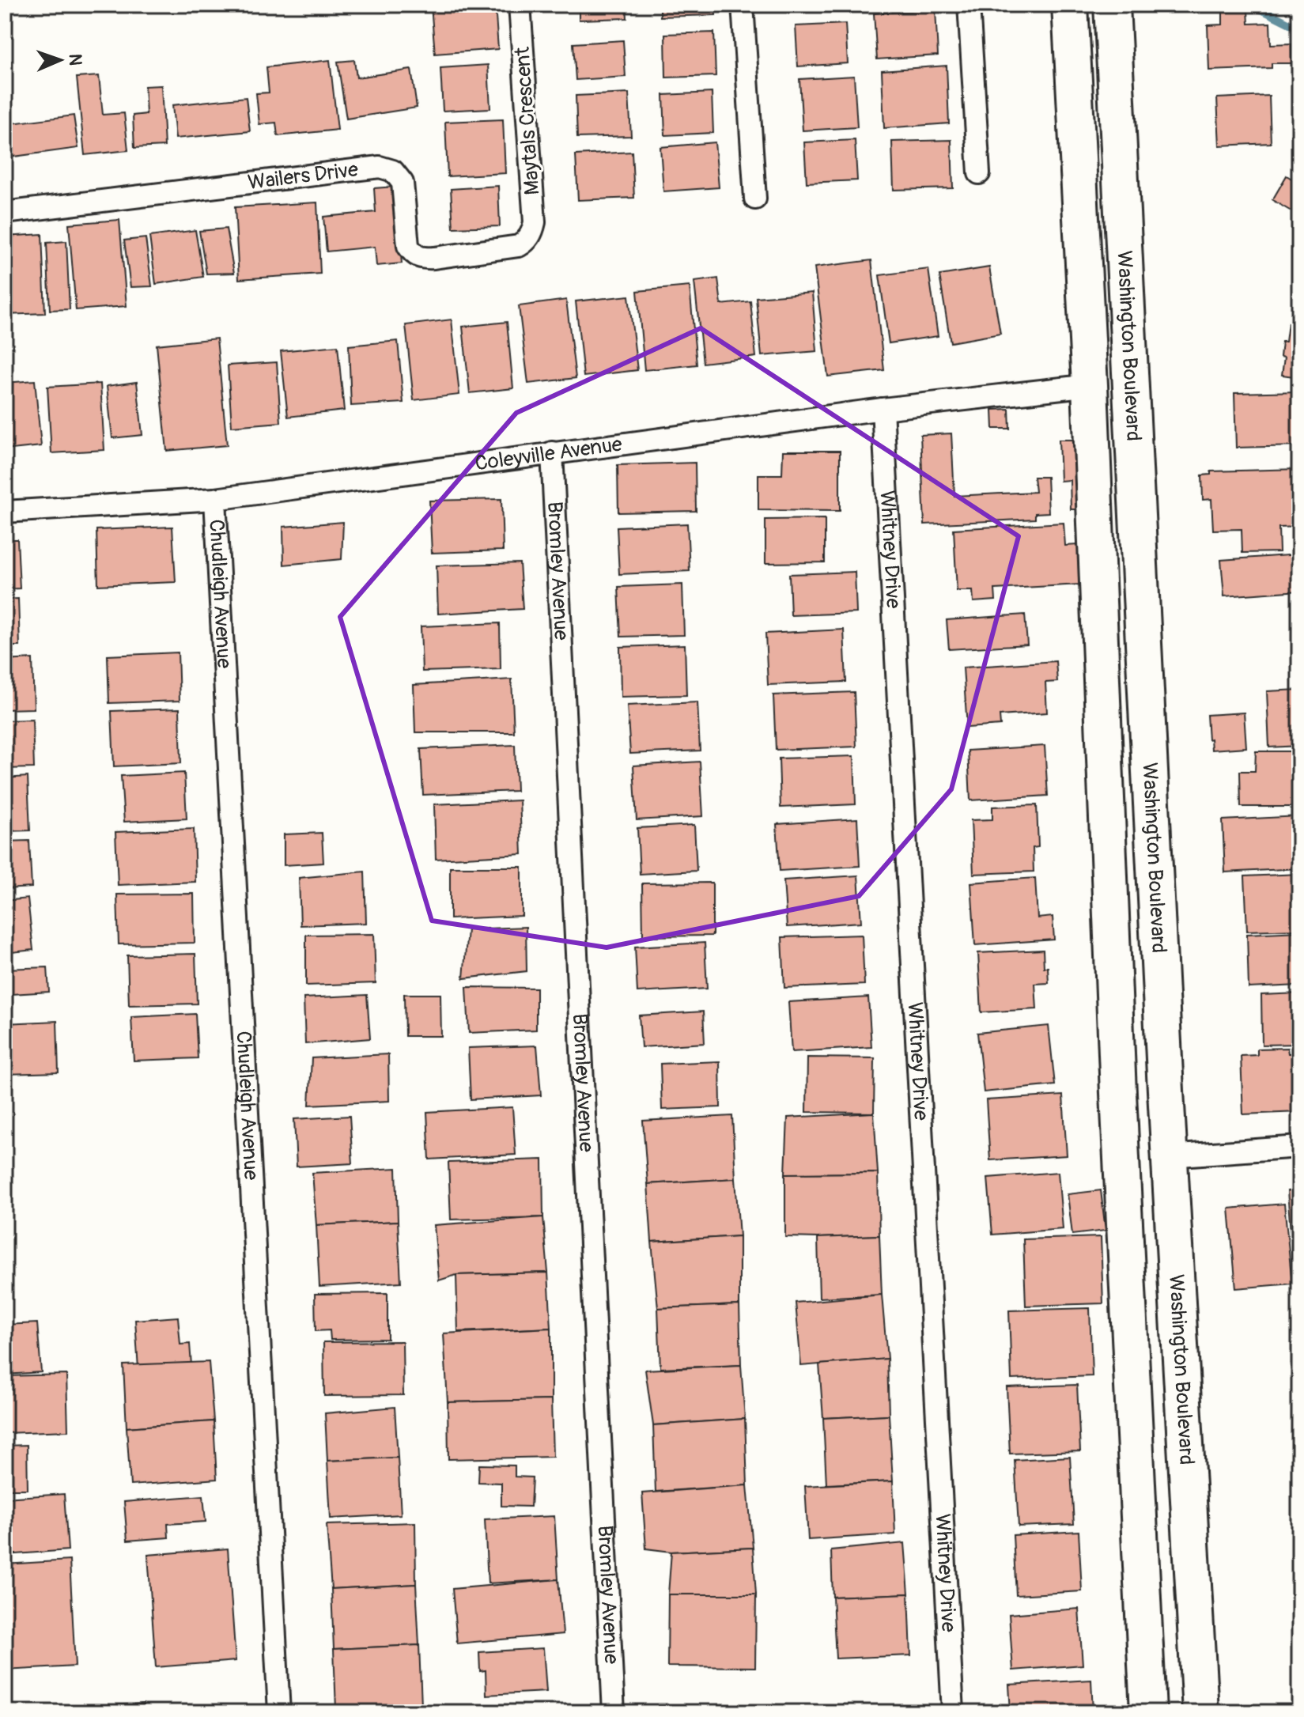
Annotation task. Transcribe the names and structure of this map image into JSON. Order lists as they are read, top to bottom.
{
  "streets": {
    "highway": ["Washington Boulevard"],
    "street": [
      "Maytals Crescent",
      "Wailers Drive",
      "Coleyville Avenue",
      "Whitney Drive",
      "Bromley Avenue",
      "Chudleigh Avenue"
    ]
  },
  "crossings": [
    ["Maytals Crescent", "Wailers Drive"],
    ["Washington Boulevard", "Coleyville Avenue"],
    ["Coleyville Avenue", "Whitney Drive"],
    ["Coleyville Avenue", "Bromley Avenue"],
    ["Coleyville Avenue", "Chudleigh Avenue"]
  ],
  "north": "right"
}
